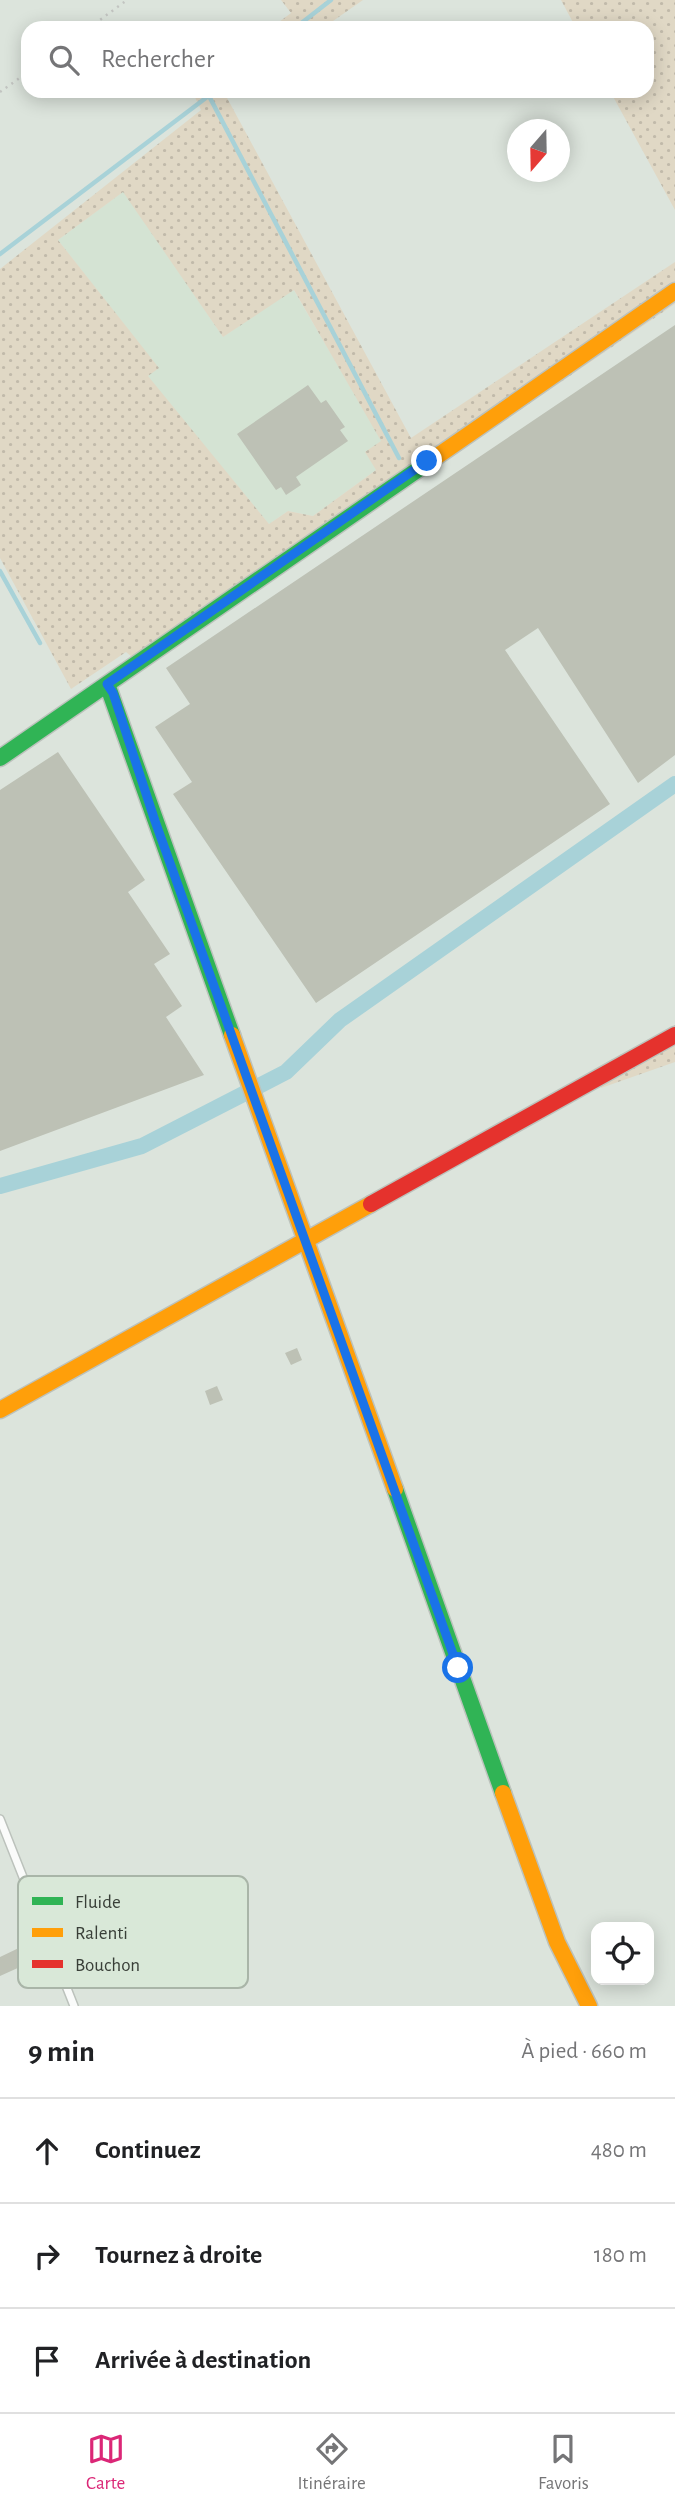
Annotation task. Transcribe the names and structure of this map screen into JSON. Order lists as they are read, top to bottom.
{
  "legend": ["Fluide", "Ralenti", "Bouchon"],
  "north": "bottom",
  "page": {
    "search": "Rechercher",
    "heading": ["9 min", "À pied · 660 m"],
    "list": [
      ["Continuez", "480 m"],
      ["Tournez à droite", "180 m"],
      "Arrivée à destination"
    ],
    "nav": ["Carte", "Itinéraire", "Favoris"]
  }
}
